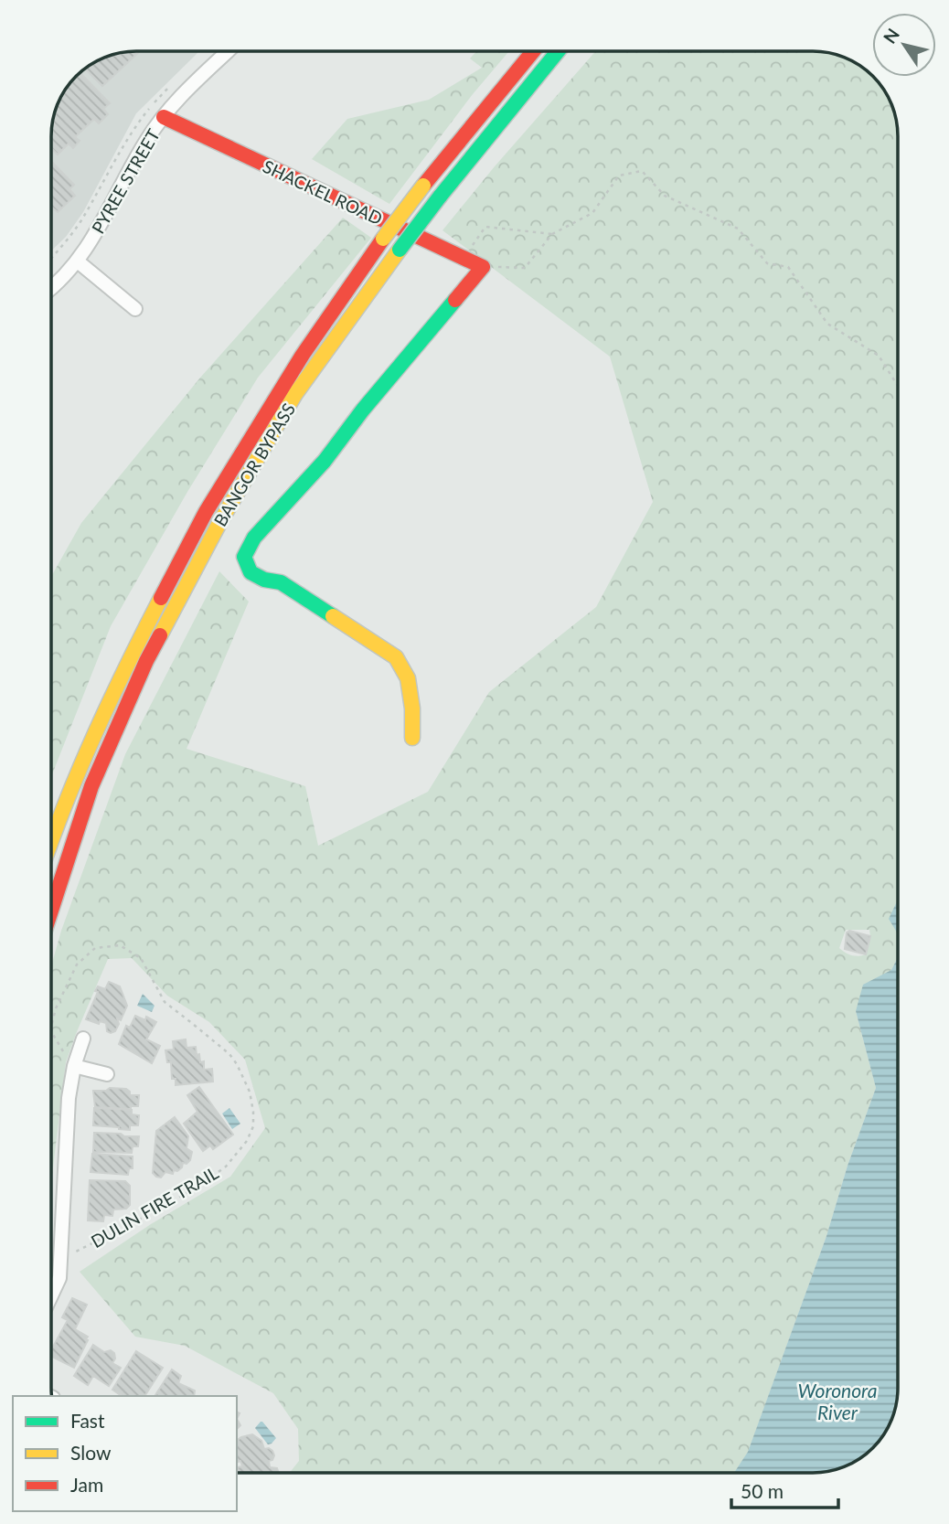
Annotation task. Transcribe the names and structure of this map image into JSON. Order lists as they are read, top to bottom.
{
  "streets": {
    "main road": ["SHACKEL ROAD", "BANGOR BYPASS"],
    "street": ["PYREE STREET"],
    "path": ["DULIN FIRE TRAIL"]
  },
  "crossings": [
    ["PYREE STREET", "SHACKEL ROAD"]
  ],
  "water": ["Woronora River"],
  "legend": ["Fast", "Slow", "Jam"],
  "scale_bar": "50 m",
  "north": "top left"
}
